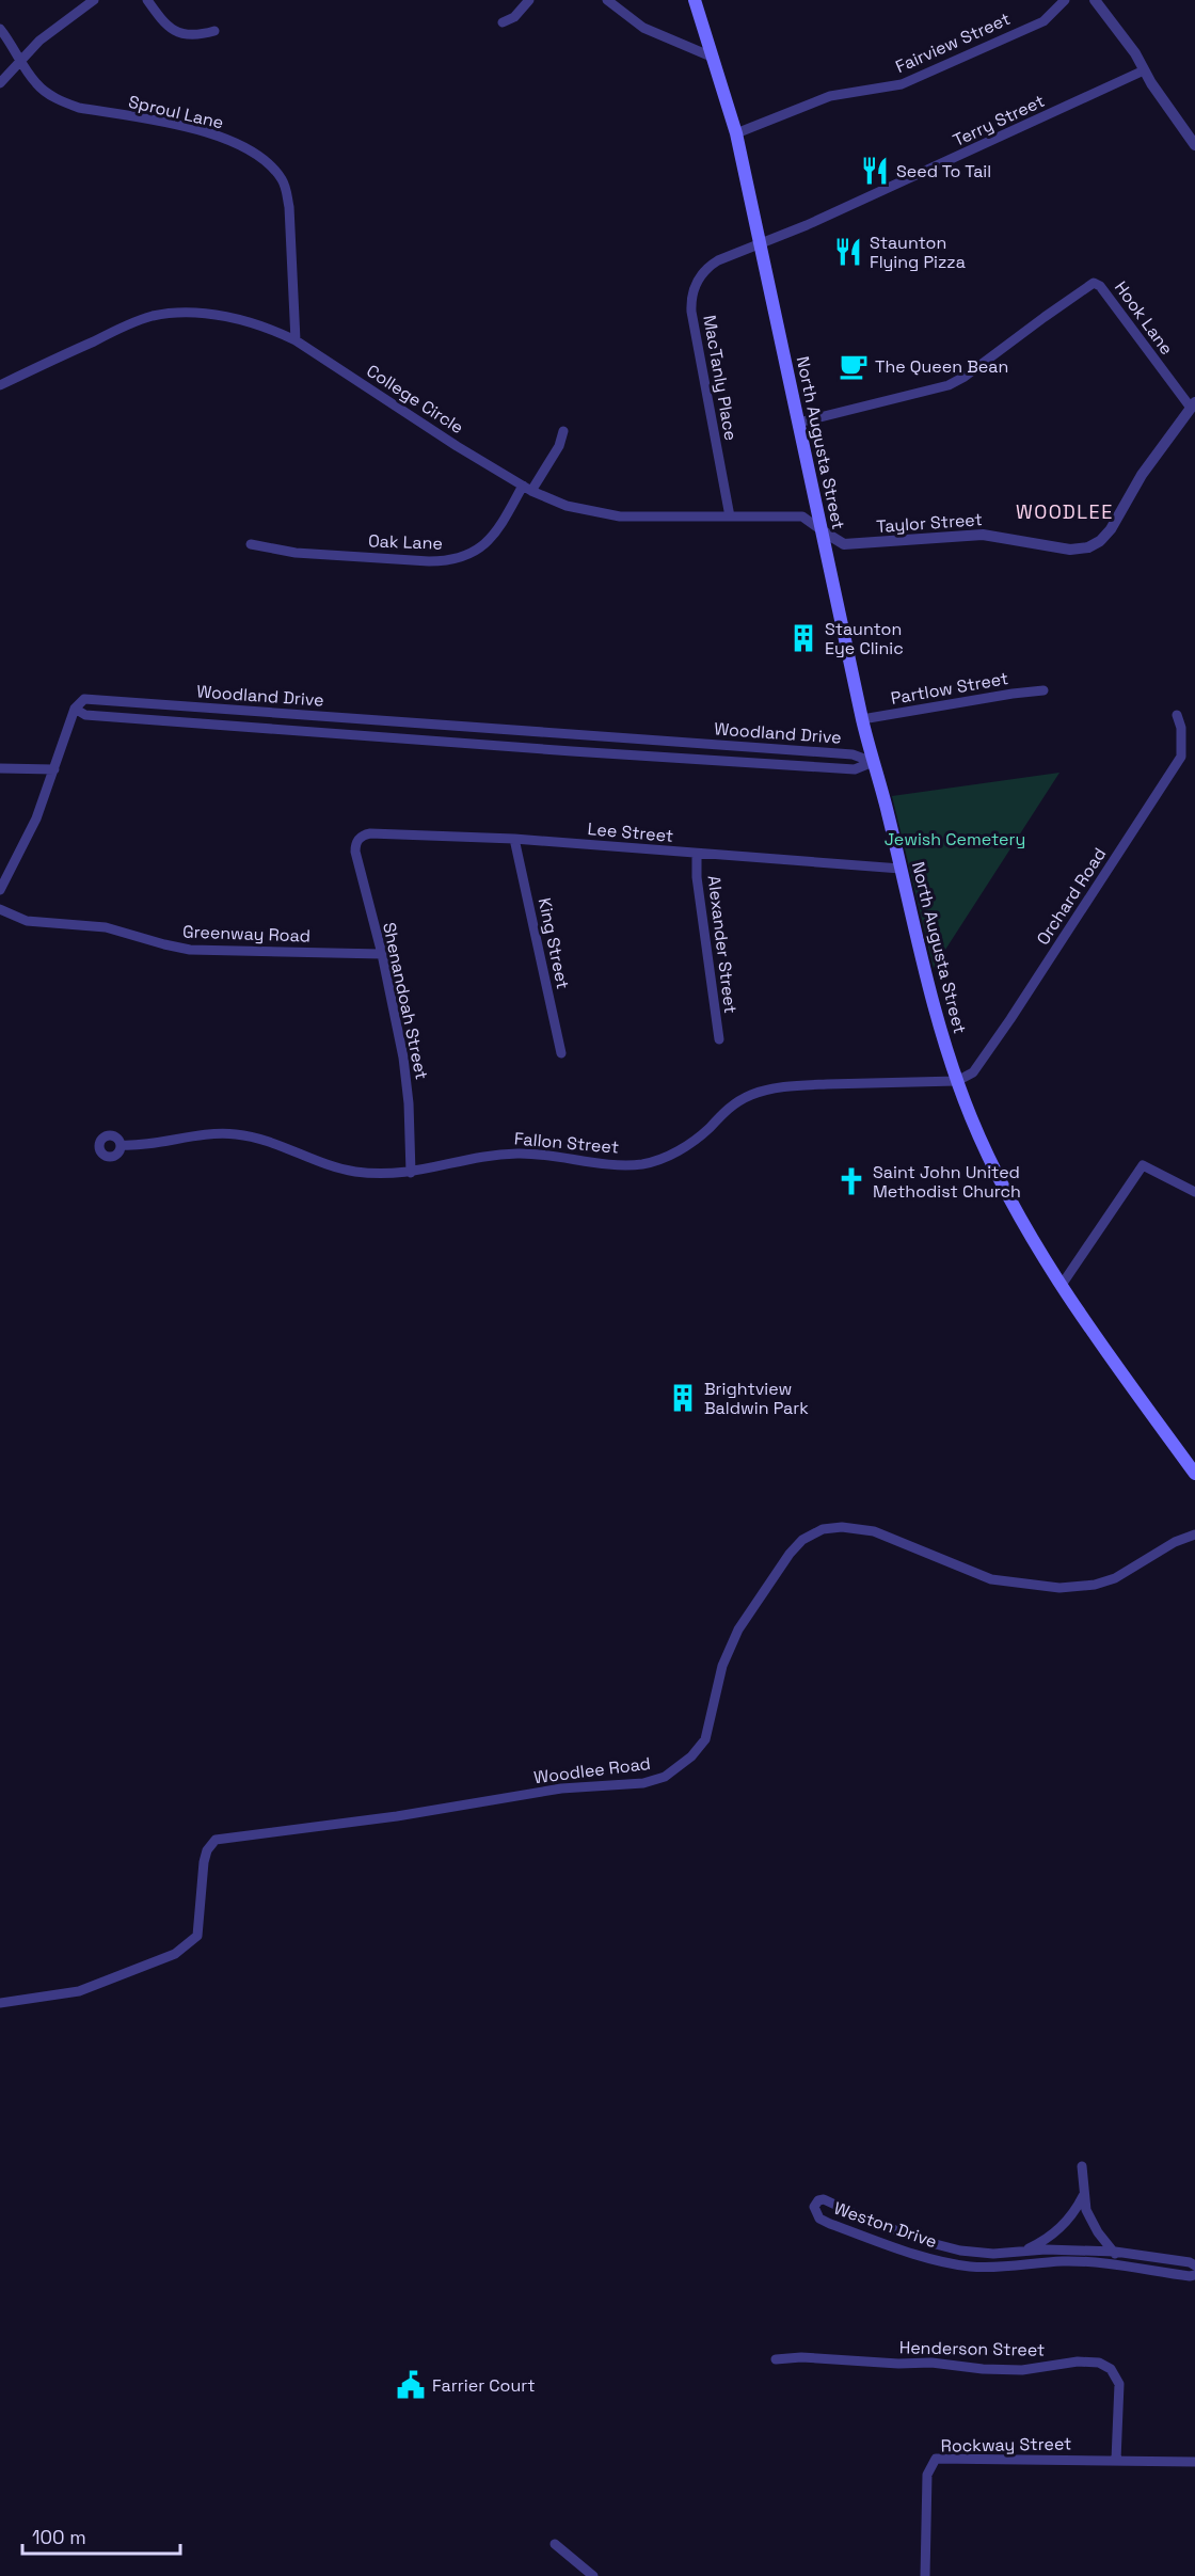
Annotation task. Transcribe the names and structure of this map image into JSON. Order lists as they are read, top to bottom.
{
  "streets": {
    "main road": ["North Augusta Street"],
    "street": [
      "Fairview Street",
      "Sproul Lane",
      "Terry Street",
      "Hook Lane",
      "MacTanly Place",
      "College Circle",
      "Taylor Street",
      "Oak Lane",
      "Partlow Street",
      "Woodland Drive",
      "Lee Street",
      "Orchard Road",
      "Greenway Road",
      "King Street",
      "Alexander Street",
      "Shenandoah Street",
      "Fallon Street",
      "Woodlee Road",
      "Weston Drive",
      "Henderson Street",
      "Rockway Street"
    ]
  },
  "crossings": [
    ["Fairview Street", "North Augusta Street"],
    ["Sproul Lane", "College Circle"],
    ["Terry Street", "MacTanly Place"],
    ["Terry Street", "North Augusta Street"],
    ["Hook Lane", "North Augusta Street"],
    ["Hook Lane", "Taylor Street"],
    ["MacTanly Place", "College Circle"],
    ["MacTanly Place", "North Augusta Street"],
    ["College Circle", "North Augusta Street"],
    ["College Circle", "Taylor Street"],
    ["College Circle", "Oak Lane"],
    ["North Augusta Street", "Taylor Street"],
    ["North Augusta Street", "Partlow Street"],
    ["North Augusta Street", "Woodland Drive"],
    ["North Augusta Street", "Lee Street"],
    ["North Augusta Street", "Orchard Road"],
    ["North Augusta Street", "Fallon Street"],
    ["Lee Street", "King Street"],
    ["Lee Street", "Alexander Street"],
    ["Lee Street", "Shenandoah Street"],
    ["Orchard Road", "Fallon Street"],
    ["Greenway Road", "Shenandoah Street"],
    ["Shenandoah Street", "Fallon Street"],
    ["Henderson Street", "Rockway Street"]
  ],
  "districts": ["WOODLEE"],
  "parks": ["Jewish Cemetery"],
  "places": {
    "restaurant": ["Seed To Tail", "Staunton Flying Pizza"],
    "cafe": ["The Queen Bean"],
    "building": ["Staunton Eye Clinic", "Brightview Baldwin Park"],
    "church": ["Saint John United Methodist Church"],
    "public building": ["Farrier Court"]
  },
  "scale_bar": "100 m"
}
